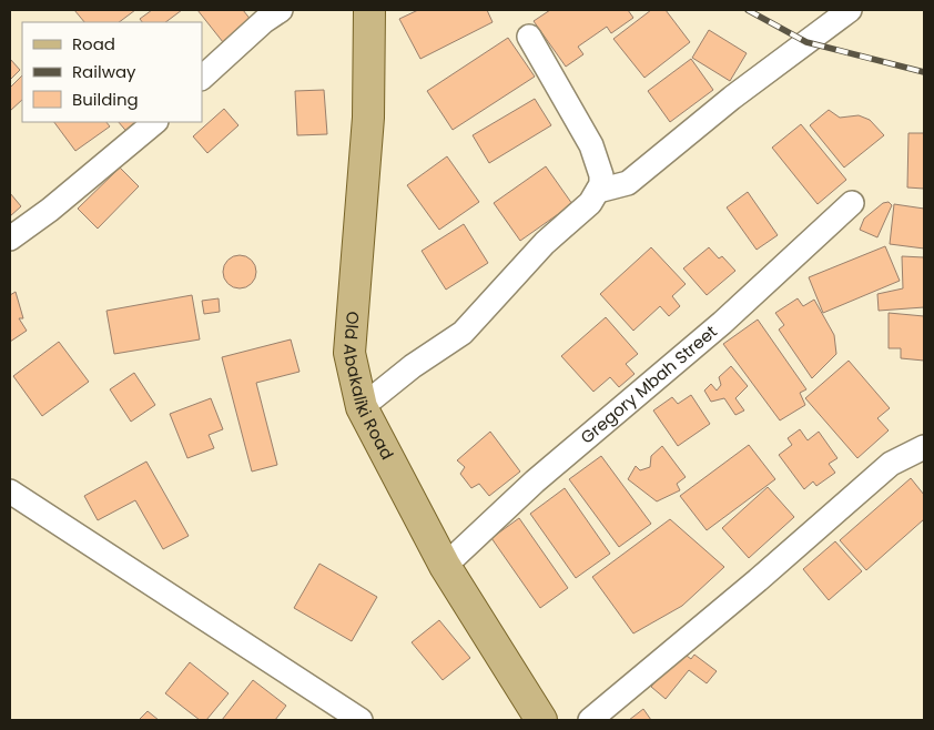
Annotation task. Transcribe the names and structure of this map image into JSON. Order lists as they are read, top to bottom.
{
  "streets": {
    "main road": ["Old Abakaliki Road"],
    "street": ["Gregory Mbah Street"]
  },
  "crossings": [
    ["Old Abakaliki Road", "Gregory Mbah Street"]
  ],
  "legend": ["Road", "Railway", "Building"]
}
